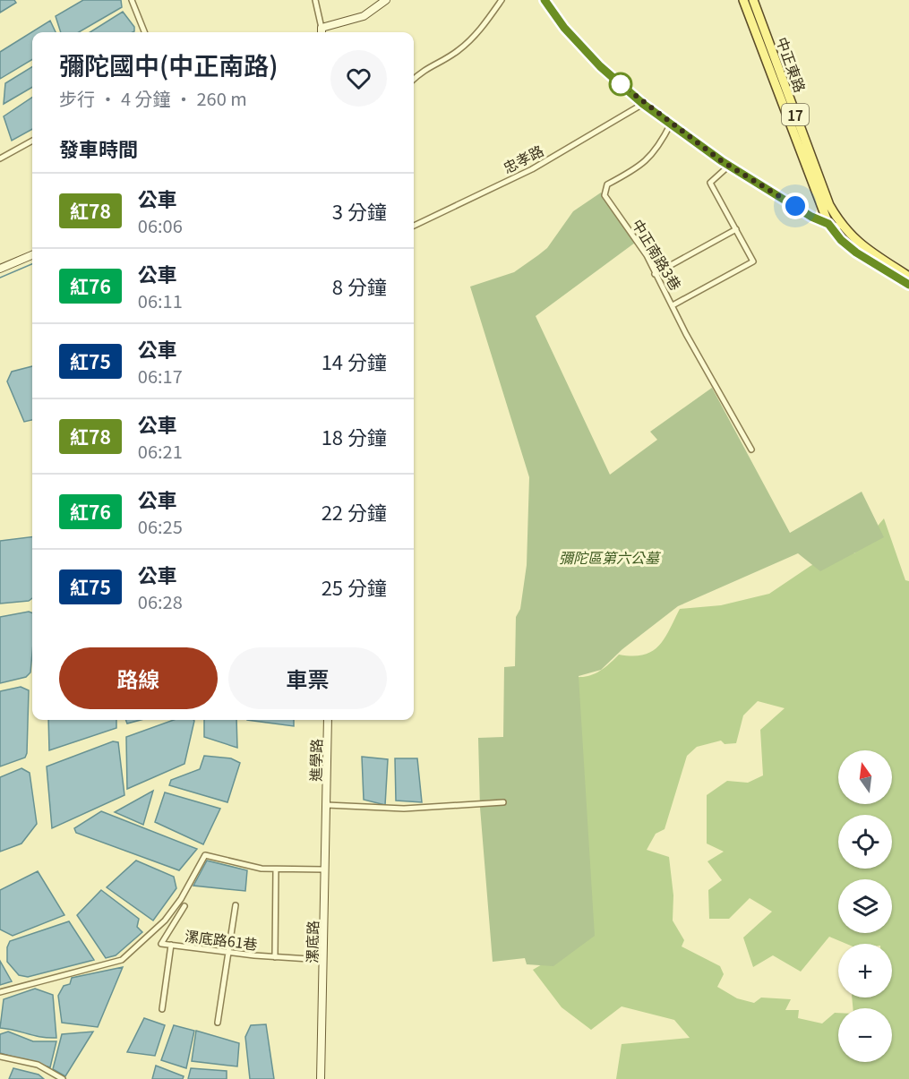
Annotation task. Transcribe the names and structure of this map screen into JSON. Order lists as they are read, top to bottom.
{
  "streets": {
    "main road": ["中正東路", "17"],
    "street": [
      "忠孝路",
      "中正南路3巷",
      "進學路",
      "漯底路61巷",
      "漯底路"
    ]
  },
  "crossings": [
    ["中正東路", "17"],
    ["進學路", "漯底路"],
    ["漯底路61巷", "漯底路"]
  ],
  "parks": ["彌陀區第六公墓"],
  "lines": ["bus line 紅78"],
  "north": "top",
  "page": {
    "heading": [
      ["彌陀國中(中正南路)", "步行 · 4 分鐘 · 260 m"],
      "發車時間"
    ],
    "list": [
      {
        "mark": "紅78",
        "name": "公車",
        "note": "06:06",
        "value": "3 分鐘"
      },
      {
        "mark": "紅76",
        "name": "公車",
        "note": "06:11",
        "value": "8 分鐘"
      },
      {
        "mark": "紅75",
        "name": "公車",
        "note": "06:17",
        "value": "14 分鐘"
      },
      {
        "mark": "紅78",
        "name": "公車",
        "note": "06:21",
        "value": "18 分鐘"
      },
      {
        "mark": "紅76",
        "name": "公車",
        "note": "06:25",
        "value": "22 分鐘"
      },
      {
        "mark": "紅75",
        "name": "公車",
        "note": "06:28",
        "value": "25 分鐘"
      }
    ],
    "buttons": ["路線", "車票"],
    "map_buttons": ["+", "−"]
  }
}
